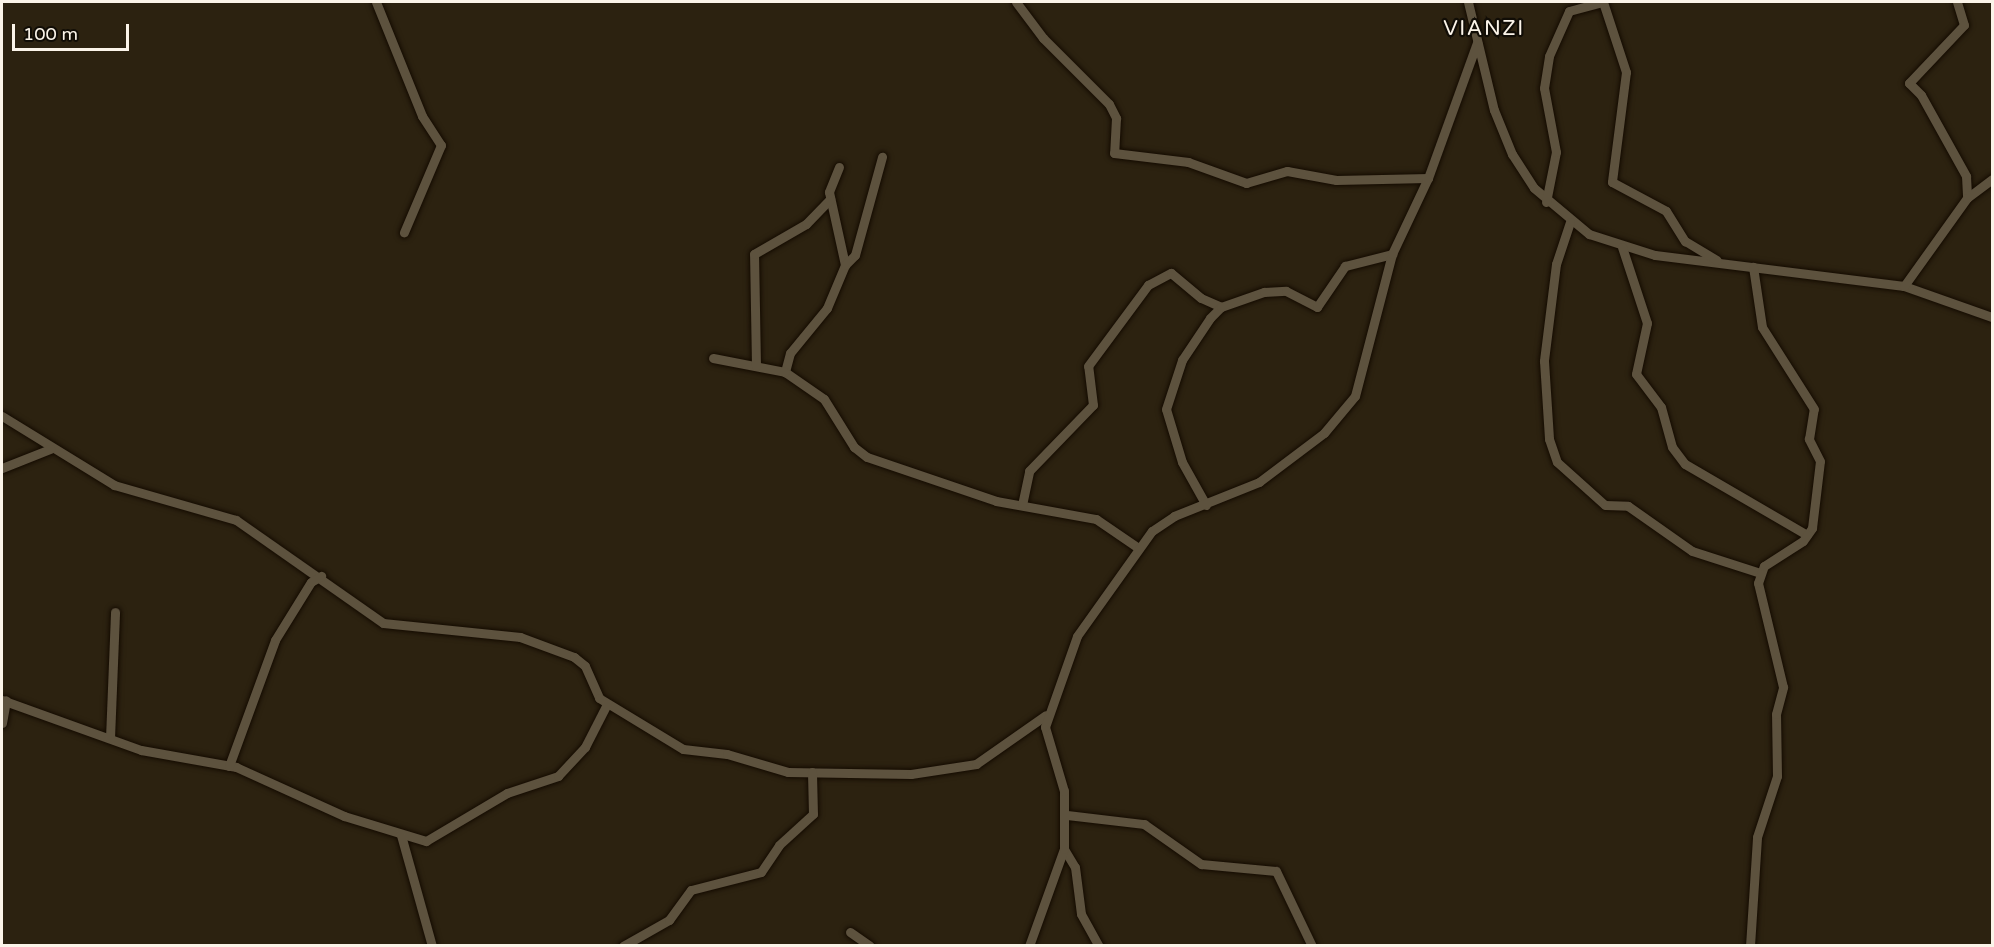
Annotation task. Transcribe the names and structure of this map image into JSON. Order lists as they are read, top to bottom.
{
  "districts": ["VIANZI"],
  "scale_bar": "100 m"
}
